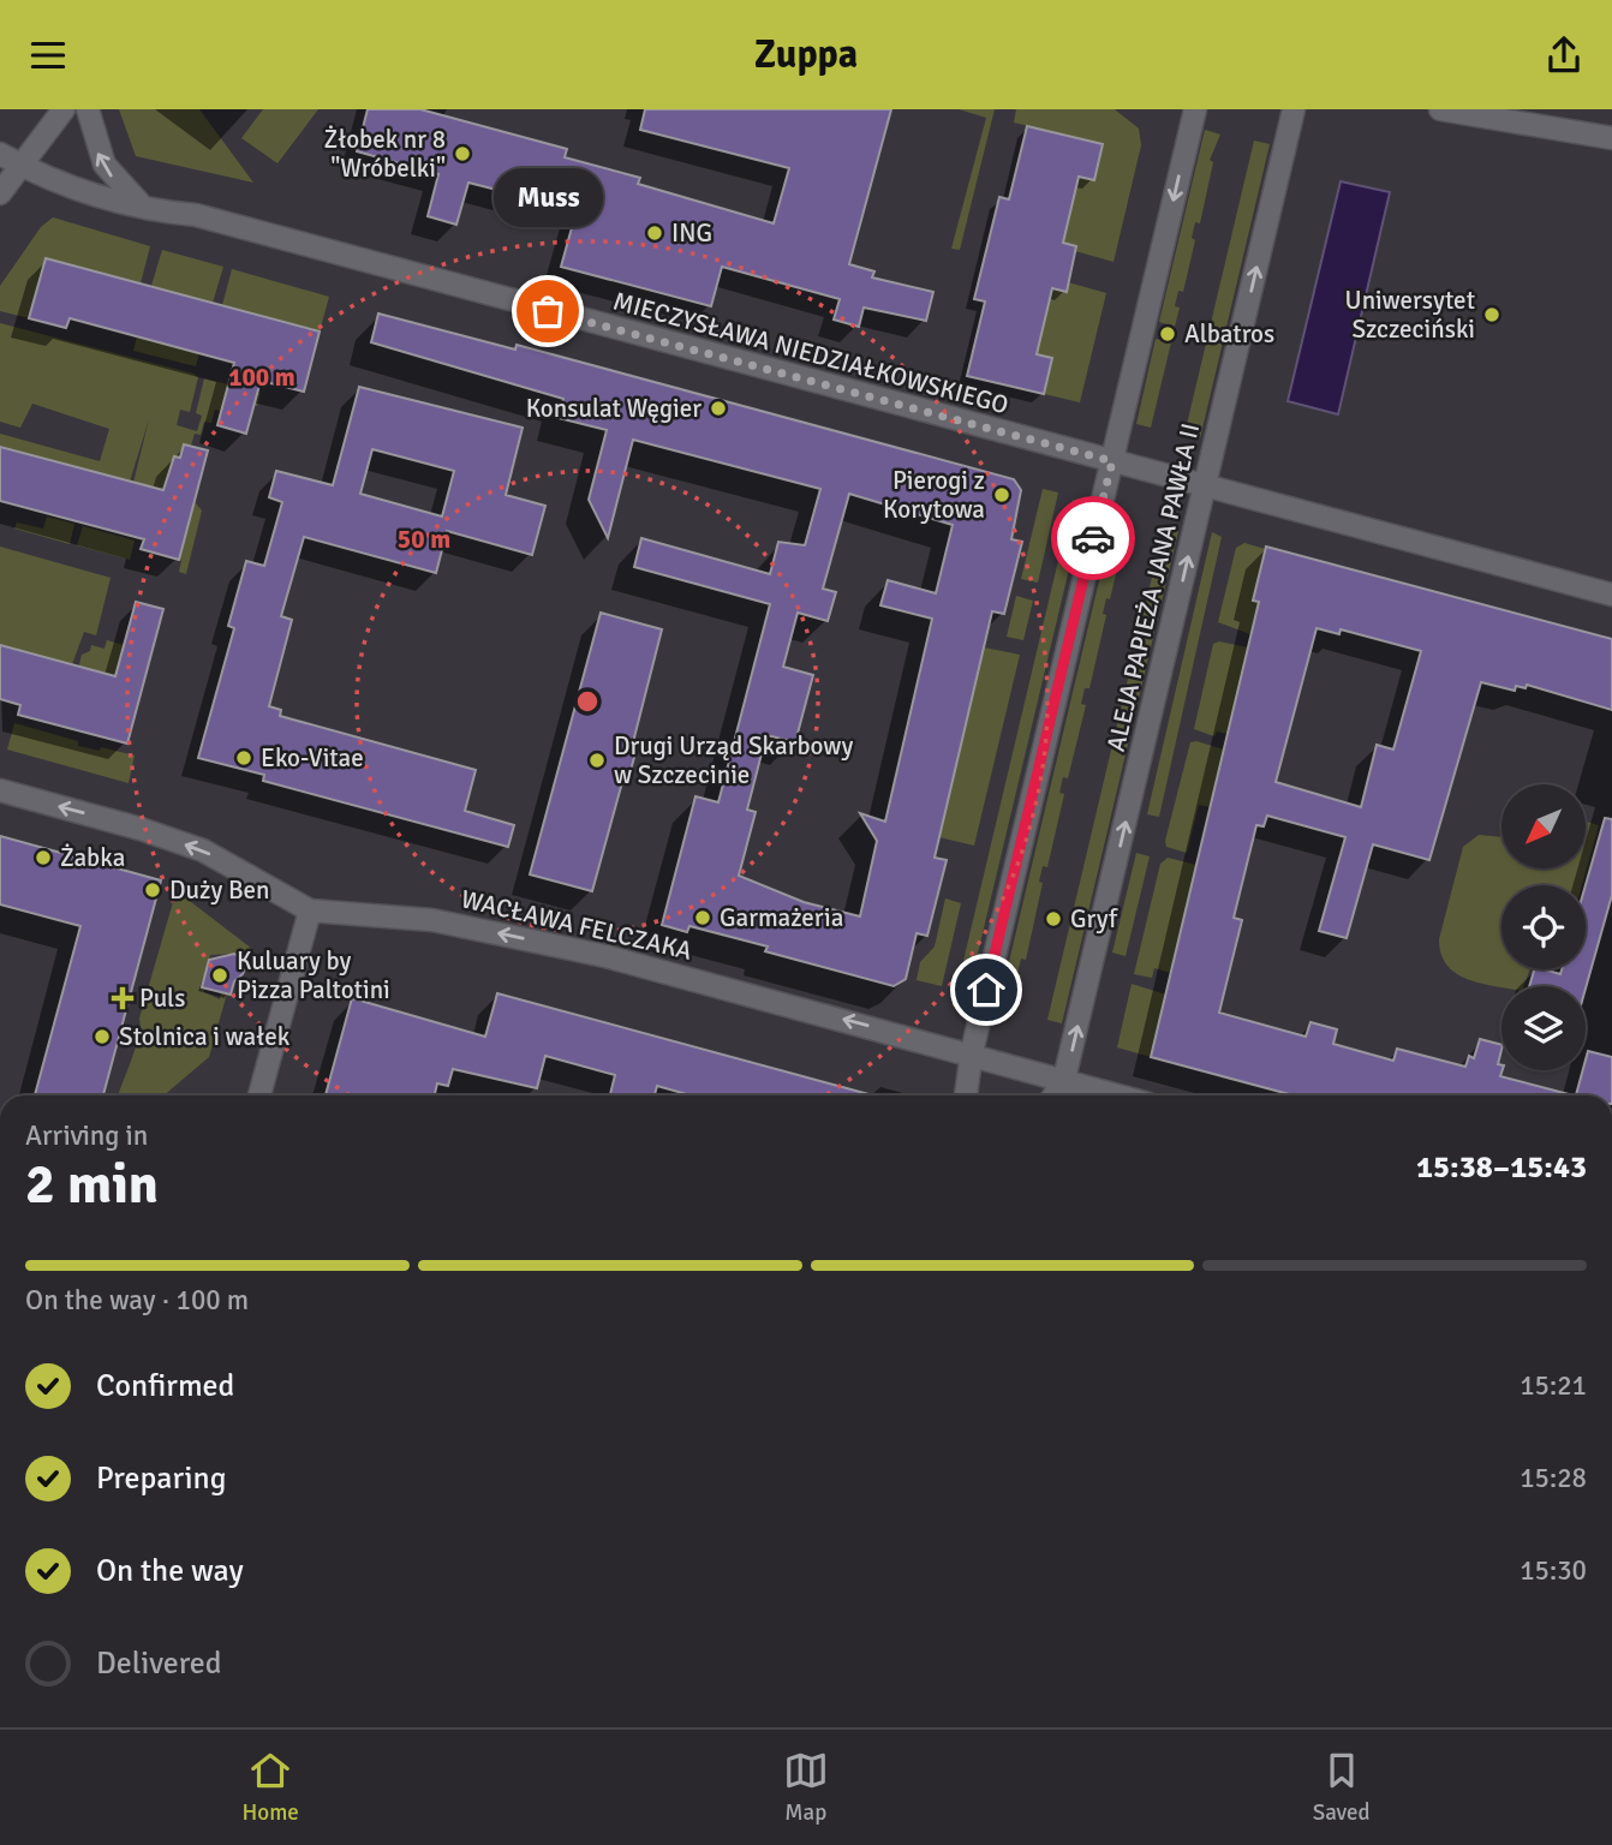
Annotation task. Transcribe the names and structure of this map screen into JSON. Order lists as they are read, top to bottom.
{
  "streets": {
    "street": ["MIECZYSŁAWA NIEDZIAŁKOWSKIEGO", "ALEJA PAPIEŻA JANA PAWŁA II", "WACŁAWA FELCZAKA"]
  },
  "crossings": [
    ["MIECZYSŁAWA NIEDZIAŁKOWSKIEGO", "ALEJA PAPIEŻA JANA PAWŁA II"],
    ["ALEJA PAPIEŻA JANA PAWŁA II", "WACŁAWA FELCZAKA"]
  ],
  "one_way": ["WACŁAWA FELCZAKA"],
  "places": {
    "other": [
      "Żłobek nr 8 \"Wróbelki\"",
      "ING",
      "Muss",
      "Uniwersytet Szczeciński",
      "Albatros",
      "Konsulat Węgier",
      "Pierogi z Korytowa",
      "Eko-Vitae",
      "Drugi Urząd Skarbowy w Szczecinie",
      "Żabka",
      "Duży Ben",
      "Garmażeria",
      "Gryf",
      "Kuluary by Pizza Paltotini",
      "Stolnica i wałek"
    ],
    "health": ["Puls"]
  },
  "north": "bottom left",
  "page": {
    "header": "Zuppa",
    "bubble": "Muss",
    "heading": ["2 min", "Arriving in", "15:38–15:43"],
    "bar": "On the way · 100 m",
    "list": [
      ["Confirmed", "15:21"],
      ["Preparing", "15:28"],
      ["On the way", "15:30"],
      "Delivered"
    ],
    "tabs": ["Home", "Map", "Saved"]
  },
  "rings": ["100 m", "50 m"]
}
